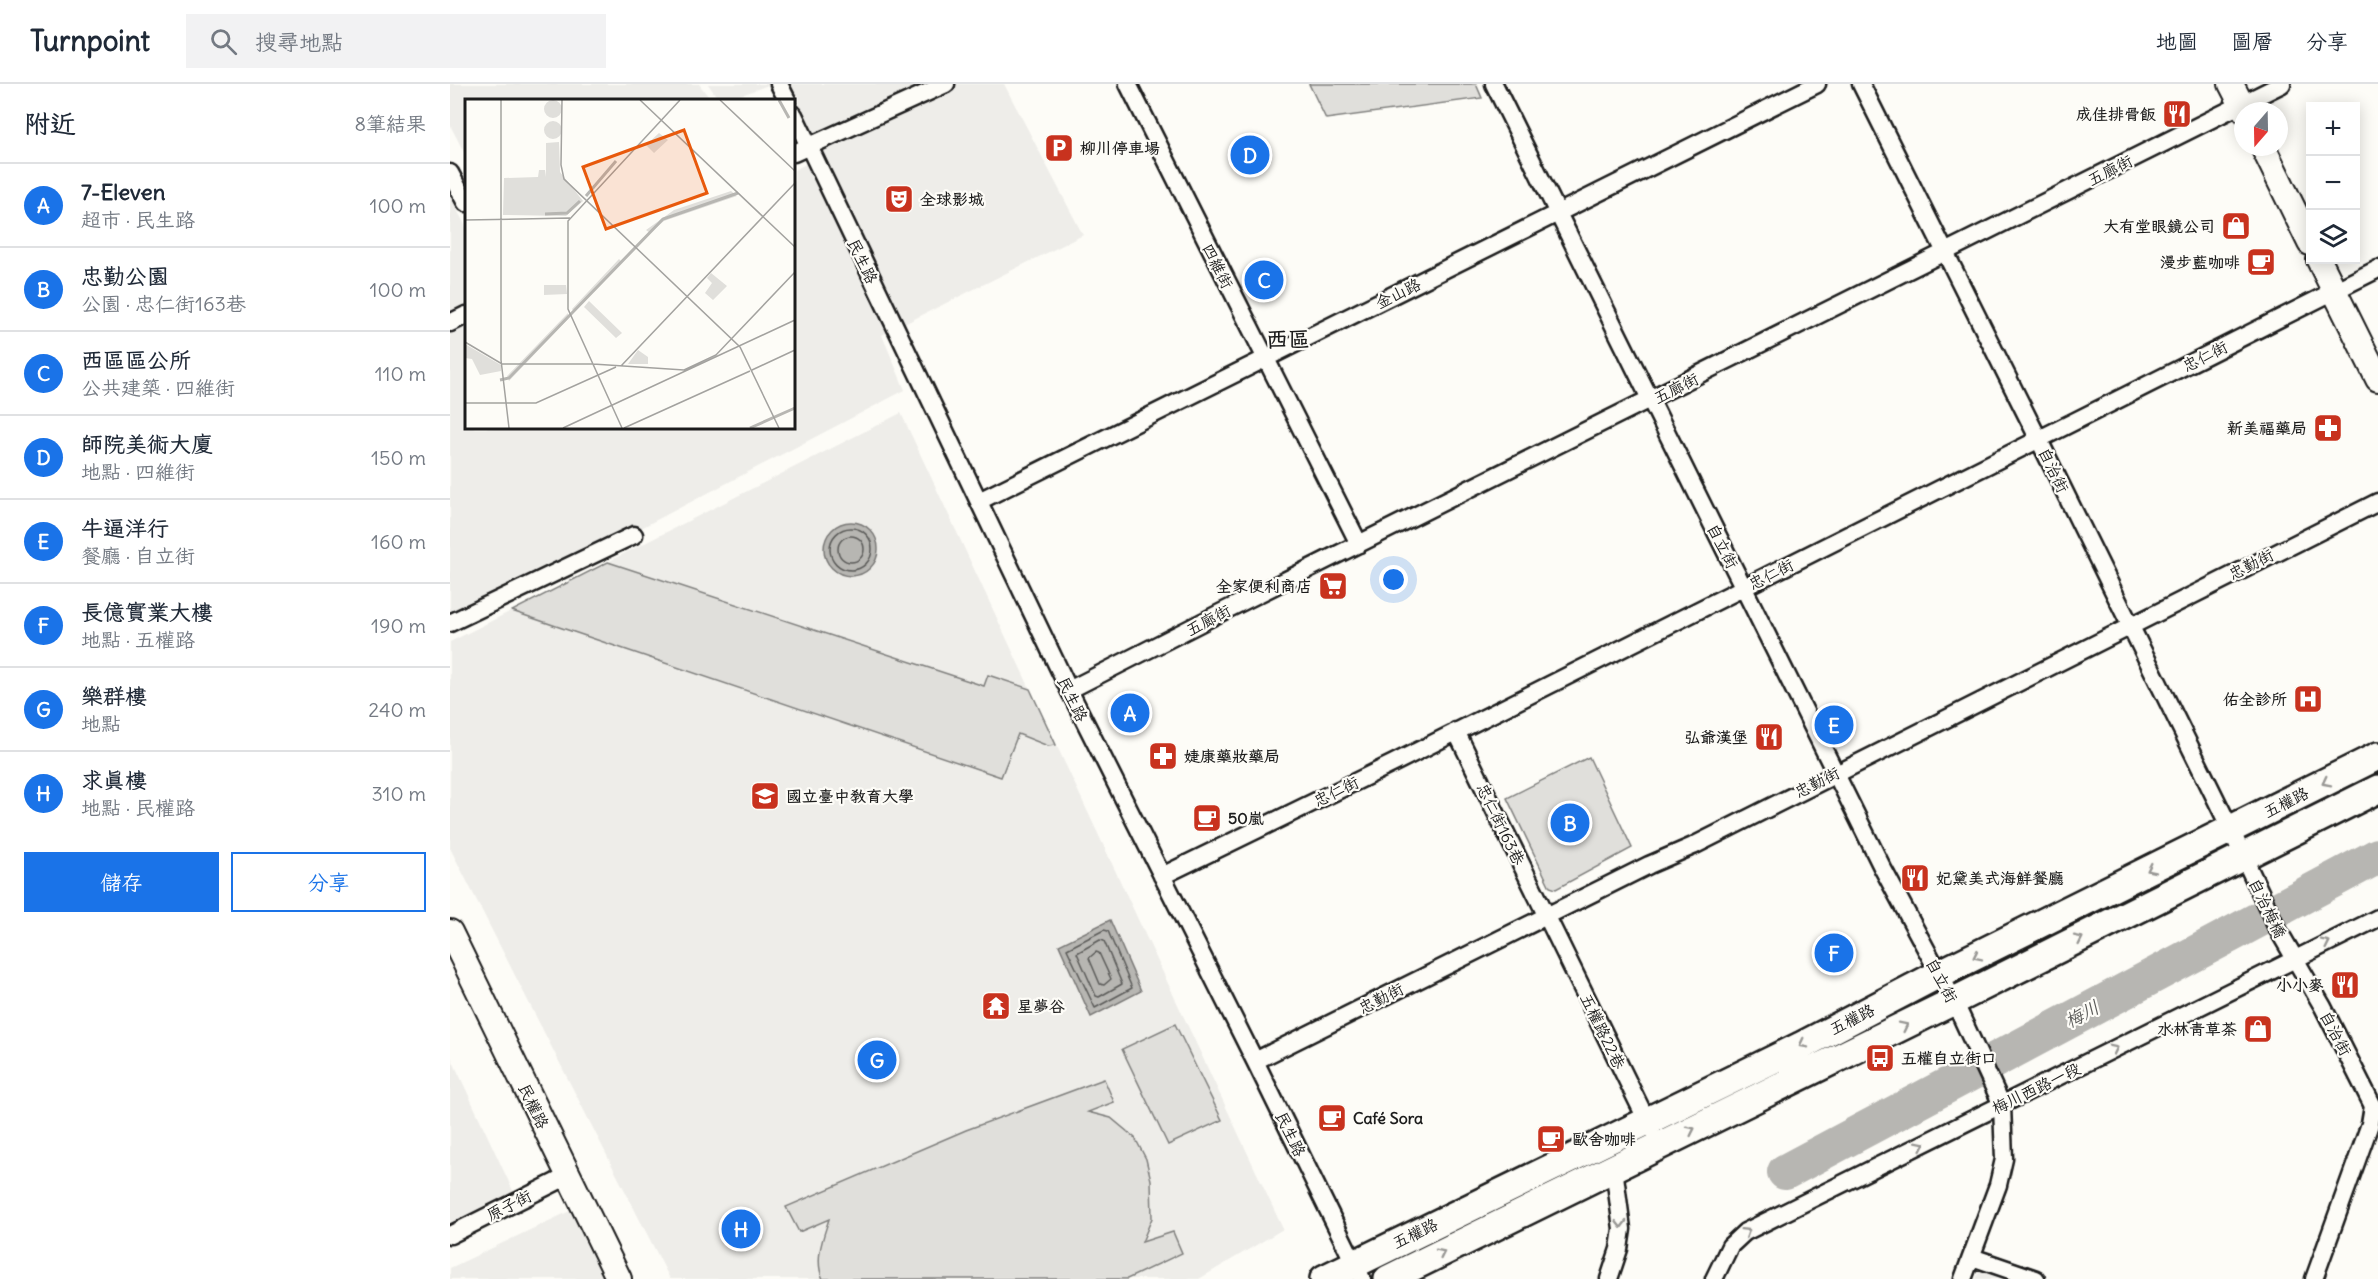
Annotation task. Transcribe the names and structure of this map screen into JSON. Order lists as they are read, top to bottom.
{
  "streets": {
    "main road": ["五權路", "民權路"],
    "street": [
      "五廊街",
      "民生路",
      "四維街",
      "金山路",
      "忠仁街",
      "自治街",
      "自立街",
      "忠勤街",
      "忠仁街163巷",
      "自治梅橋",
      "五權路22巷",
      "梅川西路一段",
      "原子街"
    ]
  },
  "crossings": [
    ["五廊街", "民生路"],
    ["五廊街", "四維街"],
    ["五廊街", "自治街"],
    ["五廊街", "自立街"],
    ["民生路", "金山路"],
    ["民生路", "忠仁街"],
    ["民生路", "忠勤街"],
    ["民生路", "五權路"],
    ["四維街", "金山路"],
    ["金山路", "自立街"],
    ["忠仁街", "自治街"],
    ["忠仁街", "自立街"],
    ["忠仁街", "忠仁街163巷"],
    ["自治街", "忠勤街"],
    ["自治街", "五權路"],
    ["自治街", "自治梅橋"],
    ["自治街", "梅川西路一段"],
    ["自立街", "忠勤街"],
    ["自立街", "五權路"],
    ["自立街", "梅川西路一段"],
    ["忠勤街", "忠仁街163巷"],
    ["忠勤街", "五權路22巷"],
    ["五權路", "自治梅橋"],
    ["五權路", "五權路22巷"],
    ["忠仁街163巷", "五權路22巷"],
    ["自治梅橋", "梅川西路一段"],
    ["民權路", "原子街"]
  ],
  "one_way": ["梅川西路一段"],
  "districts": ["西區"],
  "water": ["梅川"],
  "places": {
    "restaurant": [
      "成佳排骨飯",
      "弘爺漢堡",
      "妃黛美式海鮮餐廳",
      "小小麥"
    ],
    "parking": ["柳川停車場"],
    "theatre": ["全球影城"],
    "shop": ["大有堂眼鏡公司", "水林青草茶"],
    "cafe": [
      "漫步藍咖啡",
      "50嵐",
      "Café Sora",
      "歐舍咖啡"
    ],
    "pharmacy": ["新美福藥局", "婕康藥妝藥局"],
    "supermarket": ["全家便利商店"],
    "hospital": ["佑全診所"],
    "school or university": ["國立臺中教育大學"],
    "temple": ["星夢谷"],
    "bus stop": ["五權自立街口"]
  },
  "north": "bottom",
  "page": {
    "header": "Turnpoint",
    "search": "搜尋地點",
    "nav": ["地圖", "圖層", "分享"],
    "heading": ["附近", "8筆結果"],
    "map_buttons": ["+", "−"],
    "pins": [
      "D",
      "C",
      "A",
      "E",
      "B",
      "F",
      "G",
      "H"
    ],
    "list": [
      {
        "mark": "A",
        "name": "7-Eleven",
        "note": "超市 · 民生路",
        "value": "100 m"
      },
      {
        "mark": "B",
        "name": "忠勤公園",
        "note": "公園 · 忠仁街163巷",
        "value": "100 m"
      },
      {
        "mark": "C",
        "name": "西區區公所",
        "note": "公共建築 · 四維街",
        "value": "110 m"
      },
      {
        "mark": "D",
        "name": "師院美術大廈",
        "note": "地點 · 四維街",
        "value": "150 m"
      },
      {
        "mark": "E",
        "name": "牛逼洋行",
        "note": "餐廳 · 自立街",
        "value": "160 m"
      },
      {
        "mark": "F",
        "name": "長億實業大樓",
        "note": "地點 · 五權路",
        "value": "190 m"
      },
      {
        "mark": "G",
        "name": "樂群樓",
        "note": "地點",
        "value": "240 m"
      },
      {
        "mark": "H",
        "name": "求真樓",
        "note": "地點 · 民權路",
        "value": "310 m"
      }
    ],
    "buttons": ["儲存", "分享"]
  }
}
